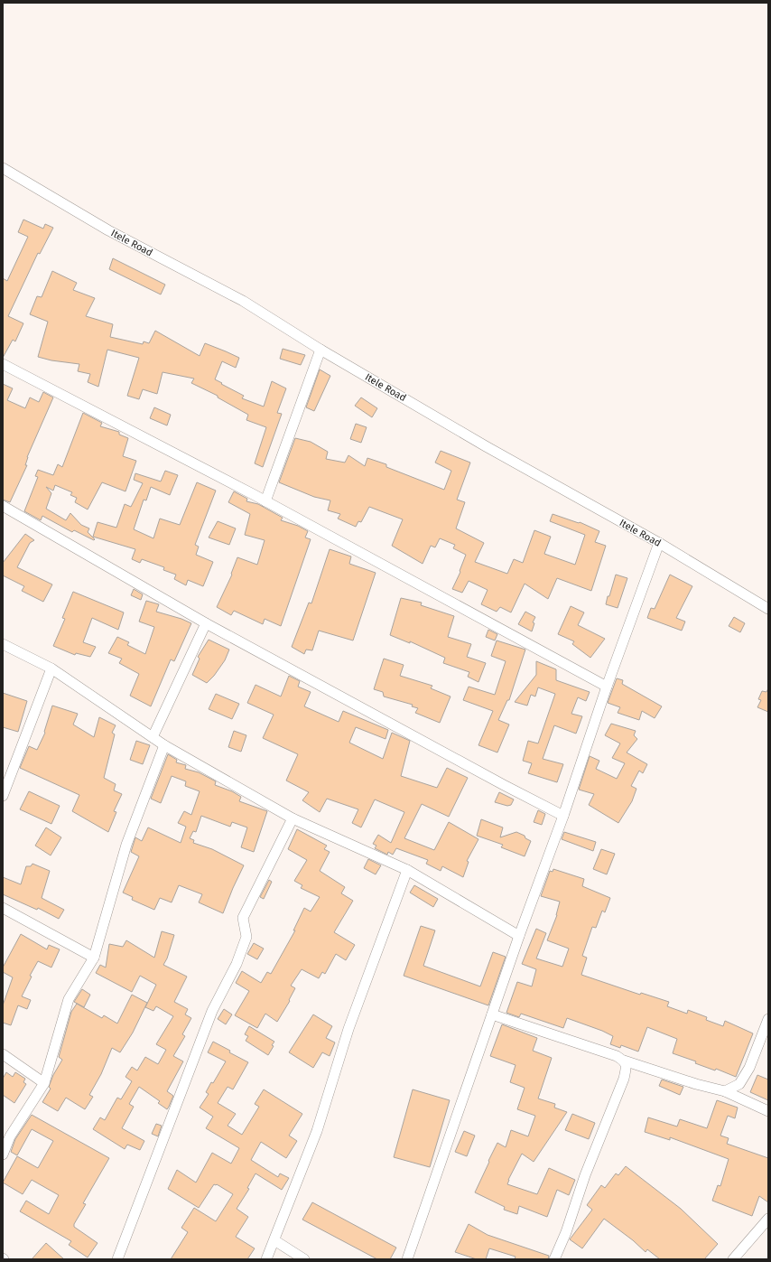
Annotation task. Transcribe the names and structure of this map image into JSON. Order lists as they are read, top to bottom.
{
  "streets": {
    "street": ["Itele Road"]
  }
}
